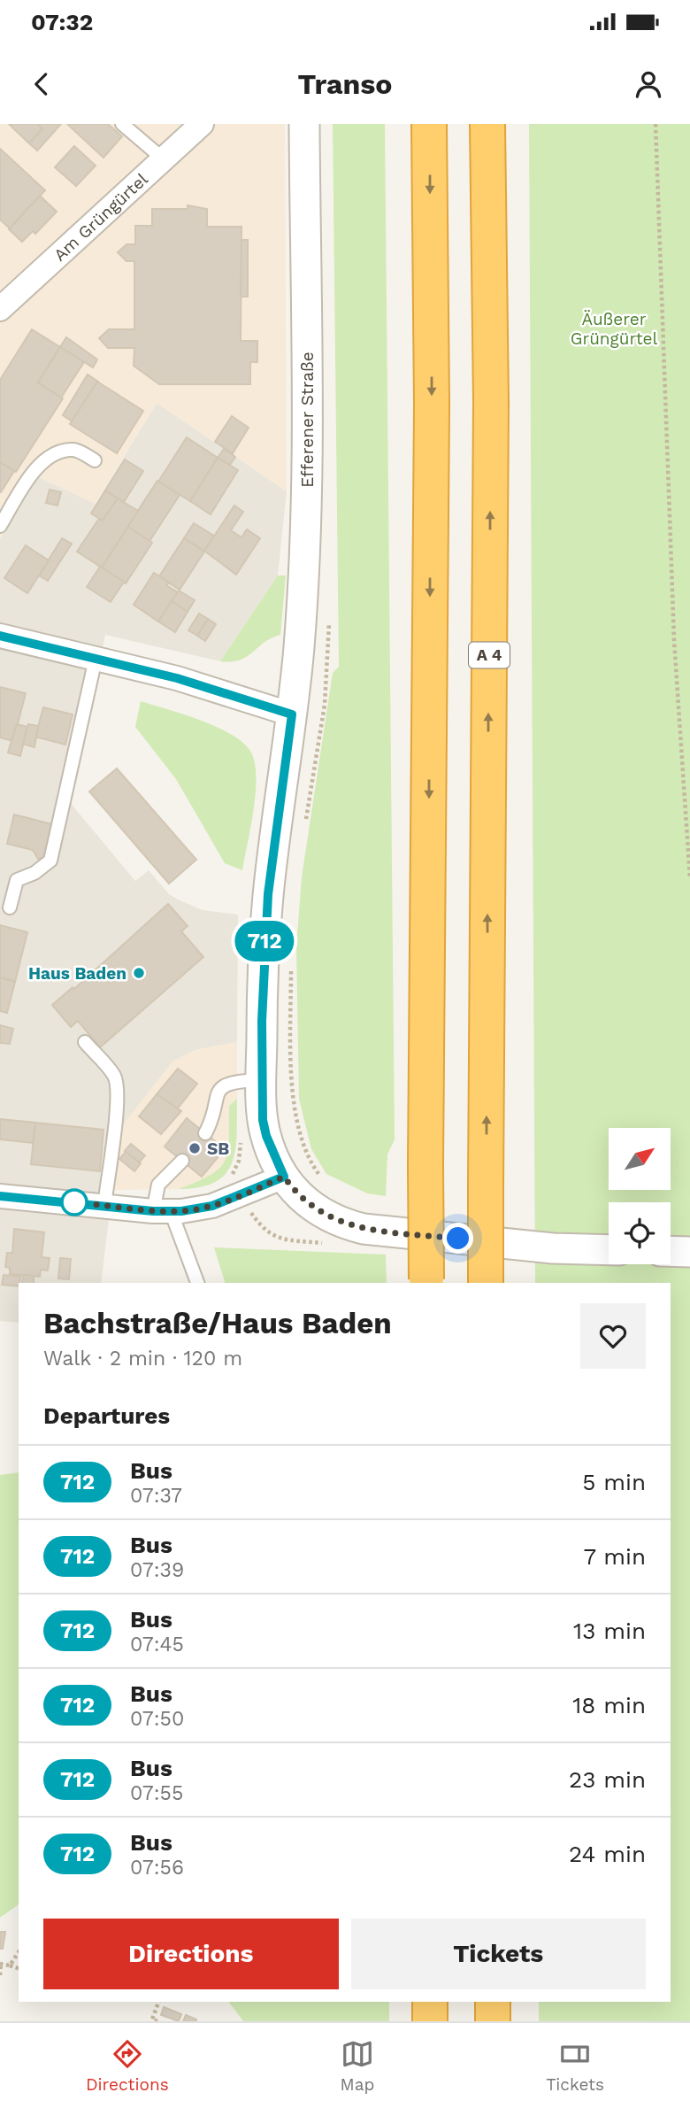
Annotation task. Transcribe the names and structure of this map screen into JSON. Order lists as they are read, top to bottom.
{
  "streets": {
    "highway": ["A 4"],
    "street": ["Am Grüngürtel", "Efferener Straße"]
  },
  "parks": ["Äußerer Grüngürtel"],
  "places": ["Haus Baden", "SB"],
  "lines": ["bus line 712"],
  "north": "top right",
  "page": {
    "status": "07:32",
    "header": "Transo",
    "on_map": "712",
    "heading": [
      ["Bachstraße/Haus Baden", "Walk · 2 min · 120 m"],
      "Departures"
    ],
    "list": [
      {
        "mark": "712",
        "name": "Bus",
        "note": "07:37",
        "value": "5 min"
      },
      {
        "mark": "712",
        "name": "Bus",
        "note": "07:39",
        "value": "7 min"
      },
      {
        "mark": "712",
        "name": "Bus",
        "note": "07:45",
        "value": "13 min"
      },
      {
        "mark": "712",
        "name": "Bus",
        "note": "07:50",
        "value": "18 min"
      },
      {
        "mark": "712",
        "name": "Bus",
        "note": "07:55",
        "value": "23 min"
      },
      {
        "mark": "712",
        "name": "Bus",
        "note": "07:56",
        "value": "24 min"
      }
    ],
    "buttons": ["Directions", "Tickets"],
    "tabs": ["Directions", "Map", "Tickets"]
  }
}
